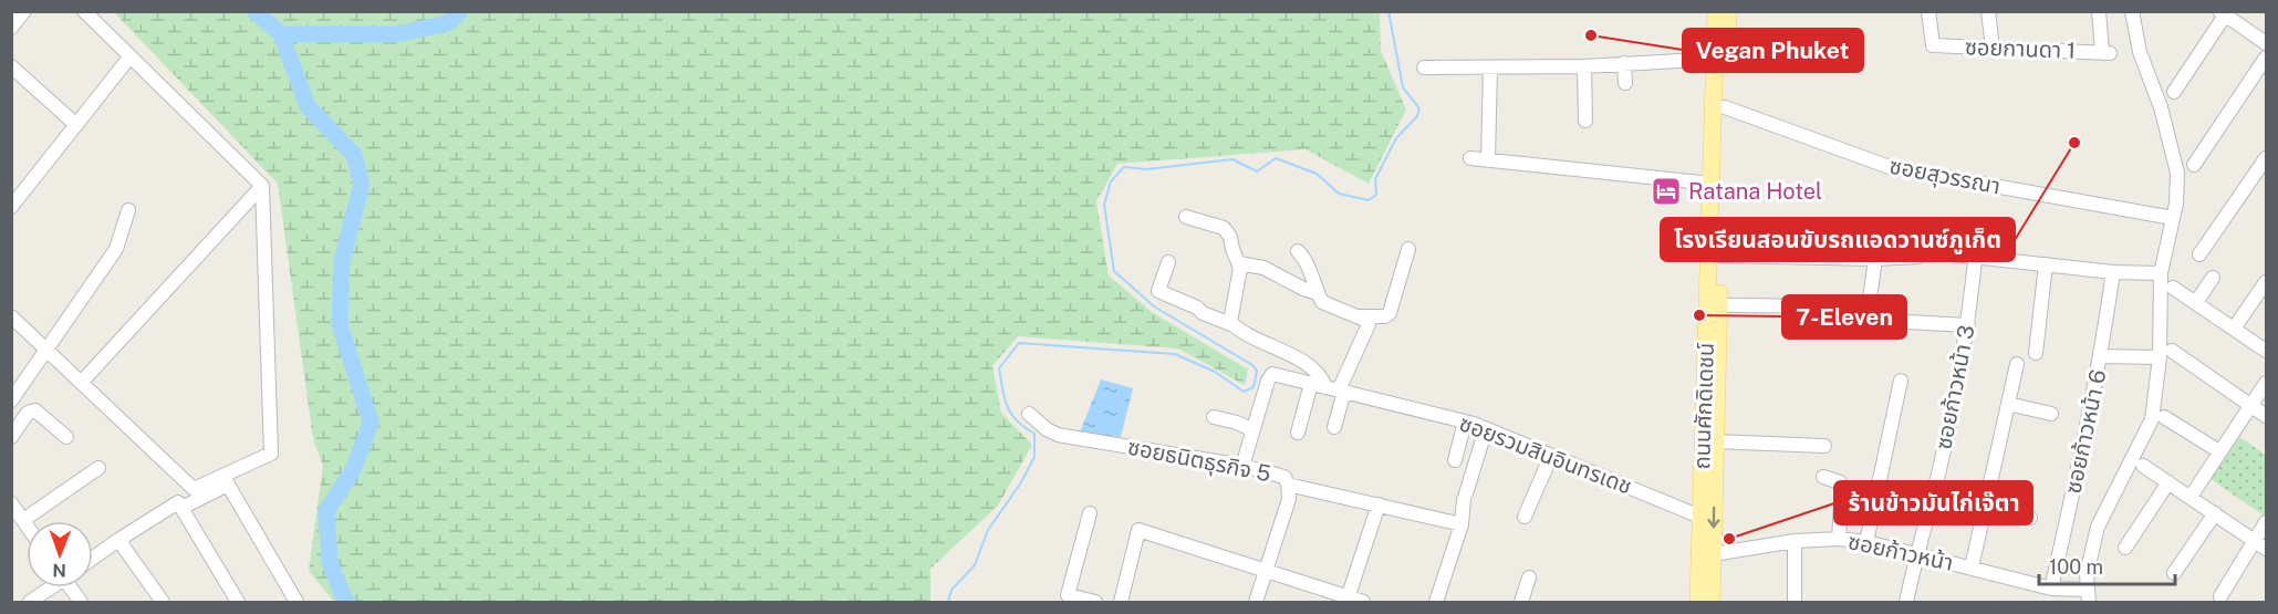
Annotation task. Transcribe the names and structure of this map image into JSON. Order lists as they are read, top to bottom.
{
  "streets": {
    "main road": ["ถนนศักดิเดชน์"],
    "street": [
      "ซอยกานดา 1",
      "ซอยสุวรรณา",
      "ซอยก้าวหน้า 3",
      "ซอยก้าวหน้า 6",
      "ซอยรวมสินอินทรเดช",
      "ซอยธนิตธุรกิจ 5",
      "ซอยก้าวหน้า"
    ]
  },
  "crossings": [
    ["ซอยสุวรรณา", "ถนนศักดิเดชน์"],
    ["ซอยก้าวหน้า 3", "ซอยก้าวหน้า"],
    ["ถนนศักดิเดชน์", "ซอยรวมสินอินทรเดช"],
    ["ถนนศักดิเดชน์", "ซอยก้าวหน้า"],
    ["ซอยก้าวหน้า 6", "ซอยก้าวหน้า"]
  ],
  "places": {
    "other": [
      "Vegan Phuket",
      "โรงเรียนสอนขับรถแอดวานซ์ภูเก็ต",
      "7-Eleven",
      "ร้านข้าวมันไก่เจ๊ตา"
    ],
    "hotel": ["Ratana Hotel"]
  },
  "scale_bar": "100 m",
  "north": "bottom"
}
